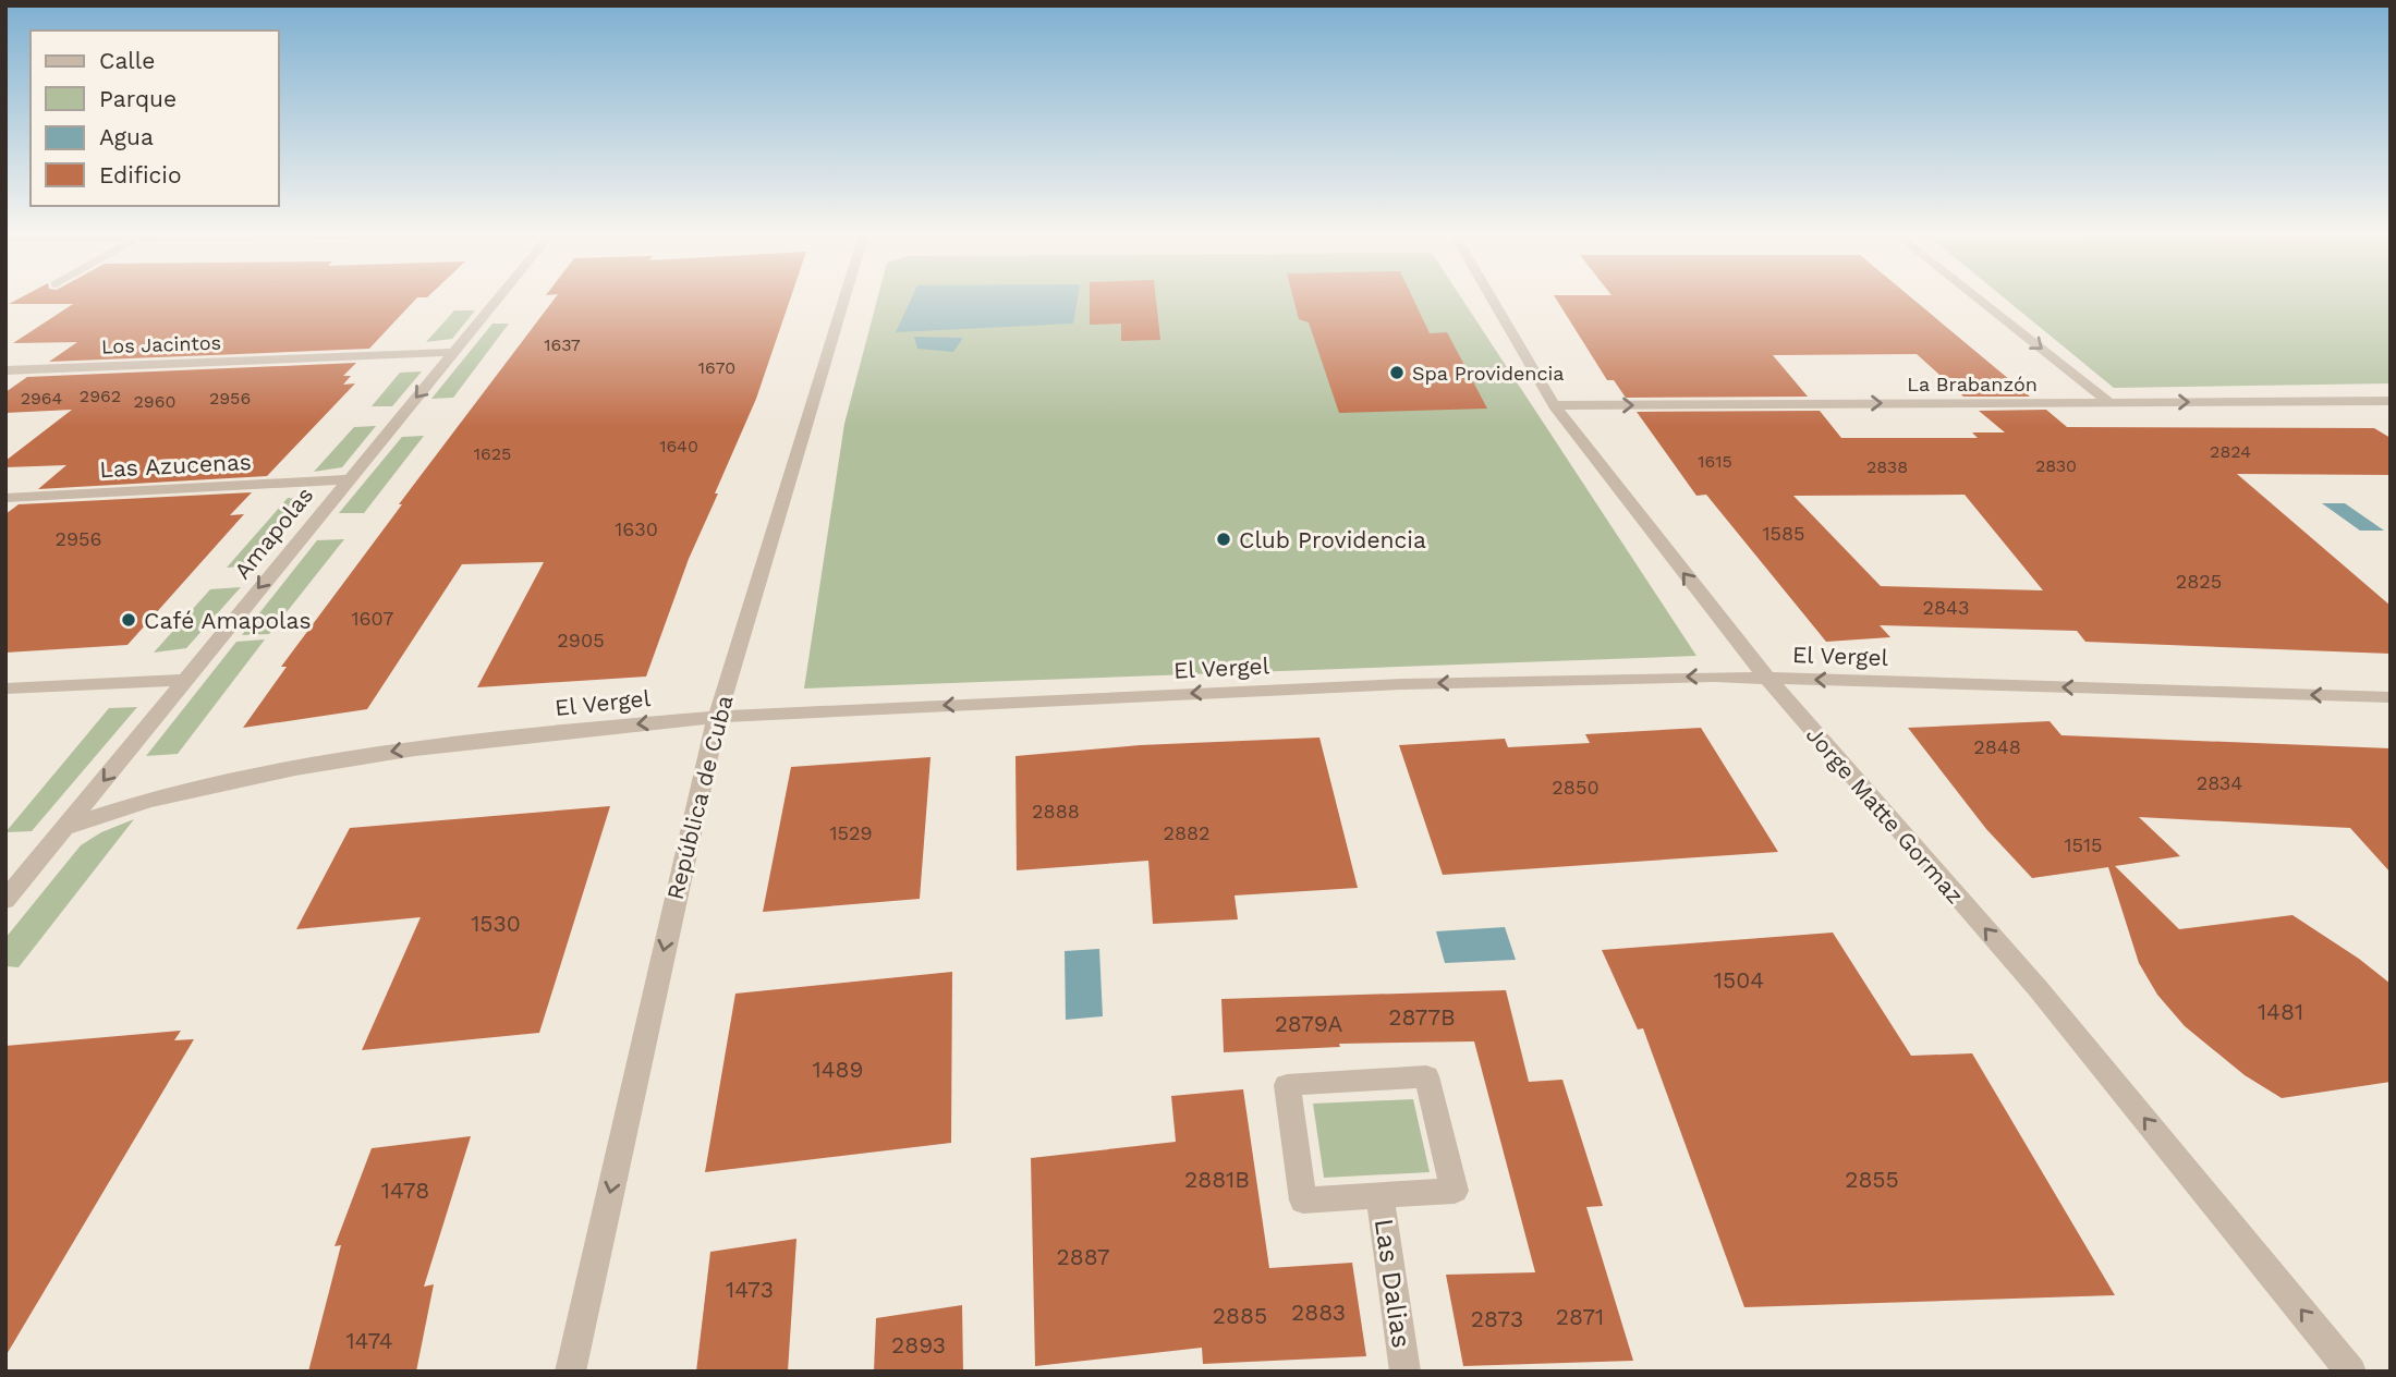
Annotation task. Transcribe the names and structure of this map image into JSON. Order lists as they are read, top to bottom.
{
  "streets": {
    "street": [
      "Los Jacintos",
      "La Brabanzón",
      "Las Azucenas",
      "Amapolas",
      "El Vergel",
      "República de Cuba",
      "Jorge Matte Gormaz",
      "Las Dalias"
    ]
  },
  "crossings": [
    ["Los Jacintos", "Amapolas"],
    ["La Brabanzón", "Jorge Matte Gormaz"],
    ["Las Azucenas", "Amapolas"],
    ["Amapolas", "El Vergel"],
    ["El Vergel", "República de Cuba"],
    ["El Vergel", "Jorge Matte Gormaz"]
  ],
  "one_way": [
    "La Brabanzón",
    "Amapolas",
    "El Vergel",
    "República de Cuba",
    "Jorge Matte Gormaz"
  ],
  "places": ["Spa Providencia", "Club Providencia", "Café Amapolas"],
  "house_numbers": [
    "1637",
    "1670",
    "2962",
    "2964",
    "2956",
    "2960",
    "1640",
    "2824",
    "1625",
    "1615",
    "2830",
    "2838",
    "1630",
    "1585",
    "2956",
    "2825",
    "2843",
    "1607",
    "2905",
    "2848",
    "2834",
    "2850",
    "2888",
    "1529",
    "2882",
    "1515",
    "1530",
    "1504",
    "1481",
    "2877B",
    "2879A",
    "1489",
    "2881B",
    "2855",
    "1478",
    "2887",
    "1473",
    "2883",
    "2885",
    "2871",
    "2873",
    "1474",
    "2893"
  ],
  "legend": [
    "Calle",
    "Parque",
    "Agua",
    "Edificio"
  ]
}
